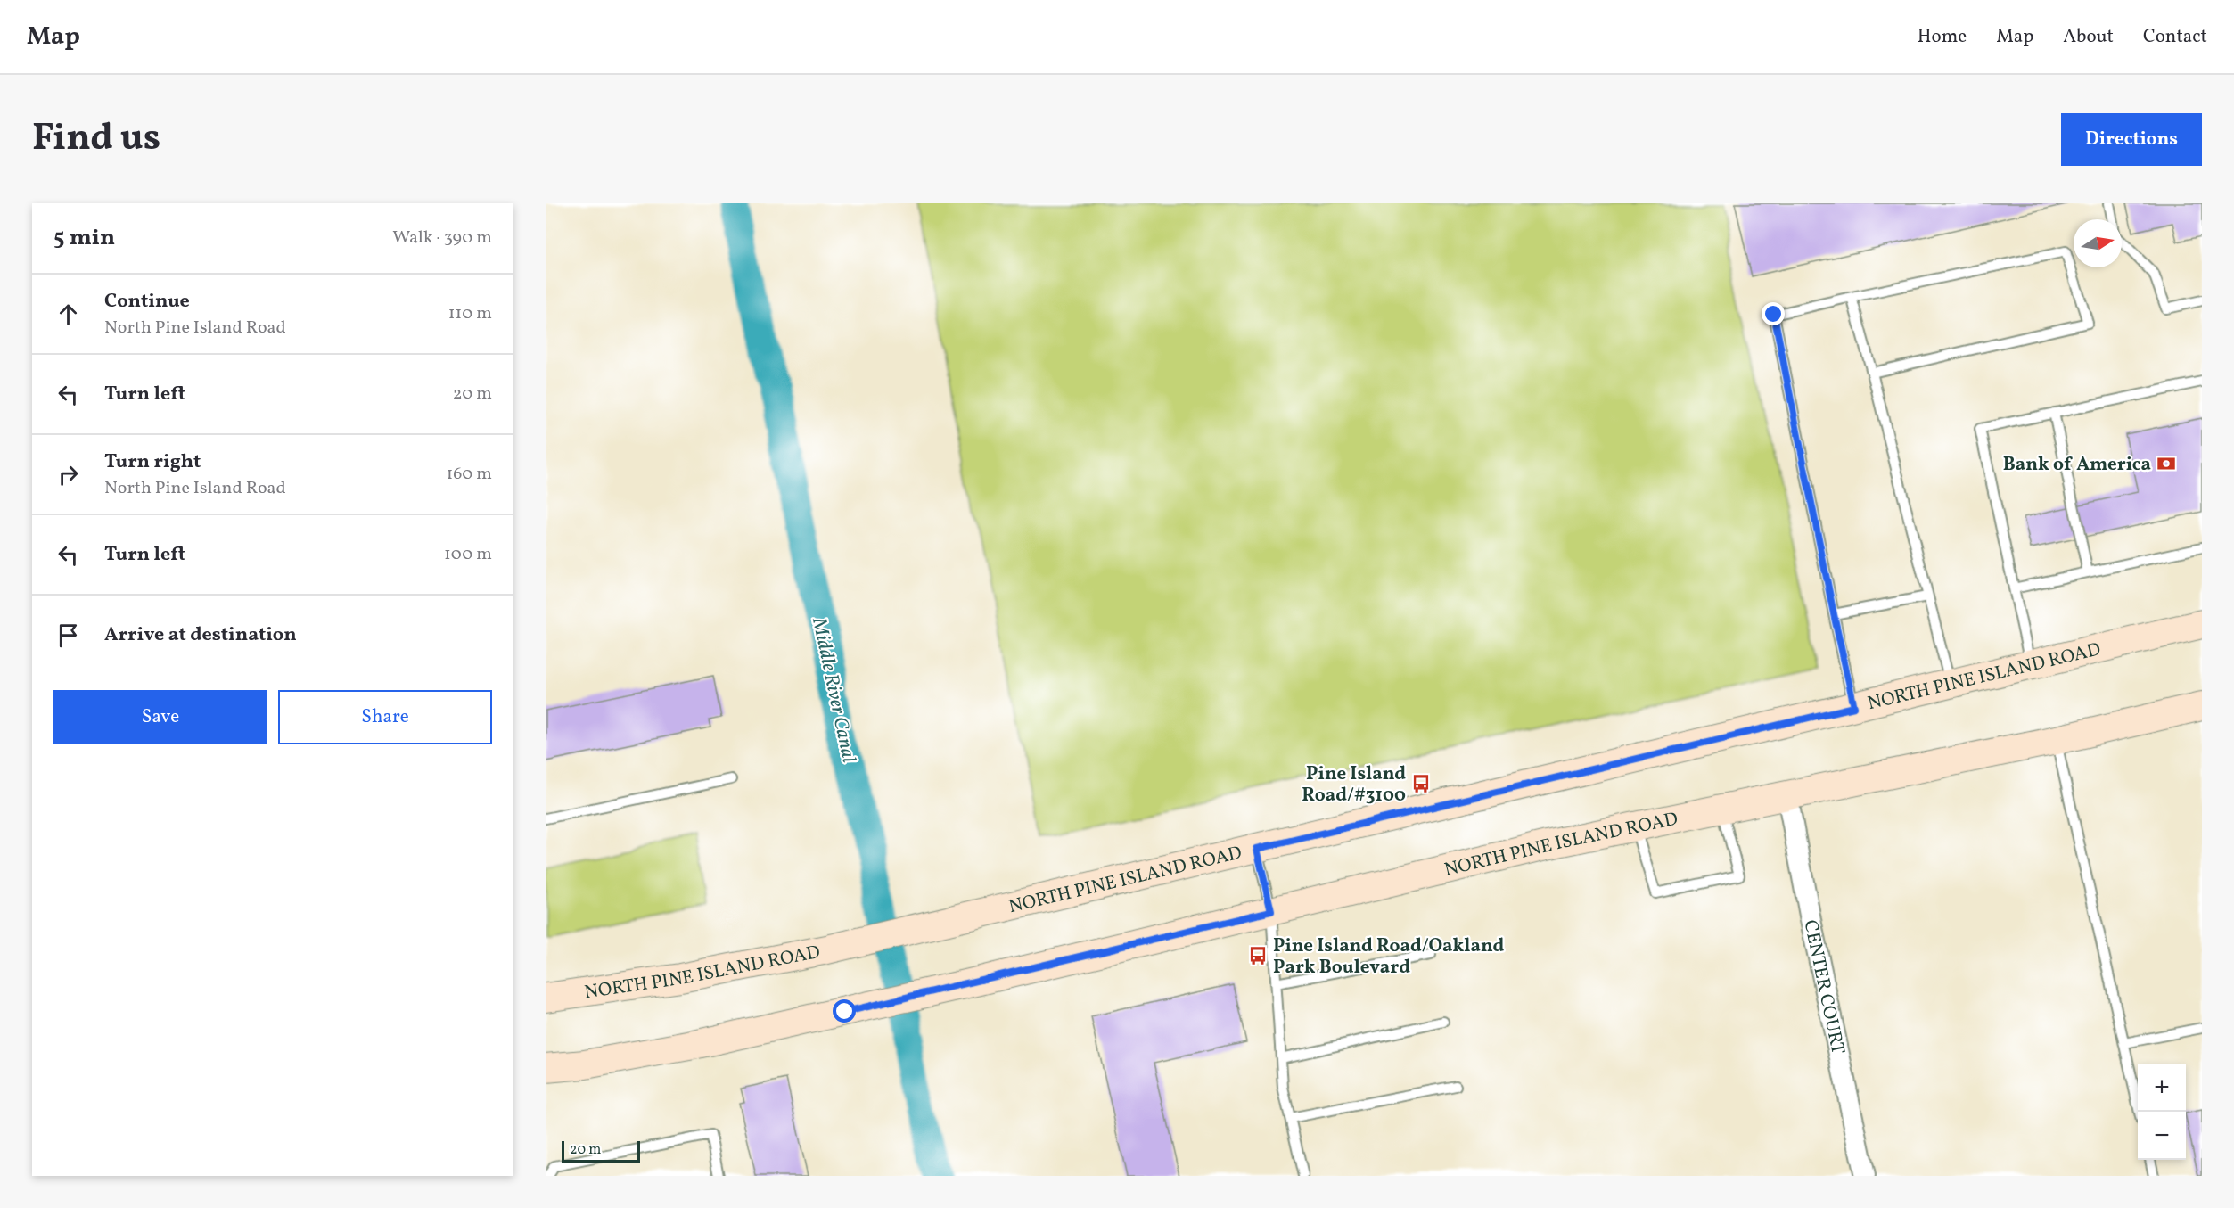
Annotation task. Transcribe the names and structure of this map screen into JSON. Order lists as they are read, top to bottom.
{
  "streets": {
    "main road": ["NORTH PINE ISLAND ROAD"],
    "street": ["CENTER COURT"]
  },
  "crossings": [
    ["NORTH PINE ISLAND ROAD", "CENTER COURT"]
  ],
  "water": ["Middle River Canal"],
  "places": {
    "bank": ["Bank of America"],
    "bus stop": ["Pine Island Road/#3100", "Pine Island Road/Oakland Park Boulevard"]
  },
  "scale_bar": "20 m",
  "north": "right",
  "page": {
    "header": "Map",
    "nav": [
      "Home",
      "Map",
      "About",
      "Contact"
    ],
    "title": "Find us",
    "buttons": [
      "Directions",
      ["Save", "Share"]
    ],
    "heading": ["5 min", "Walk · 390 m"],
    "list": [
      ["Continue", "North Pine Island Road", "110 m"],
      ["Turn left", "20 m"],
      ["Turn right", "North Pine Island Road", "160 m"],
      ["Turn left", "100 m"],
      "Arrive at destination"
    ],
    "map_buttons": ["+", "−"],
    "scale": "20 m"
  }
}
